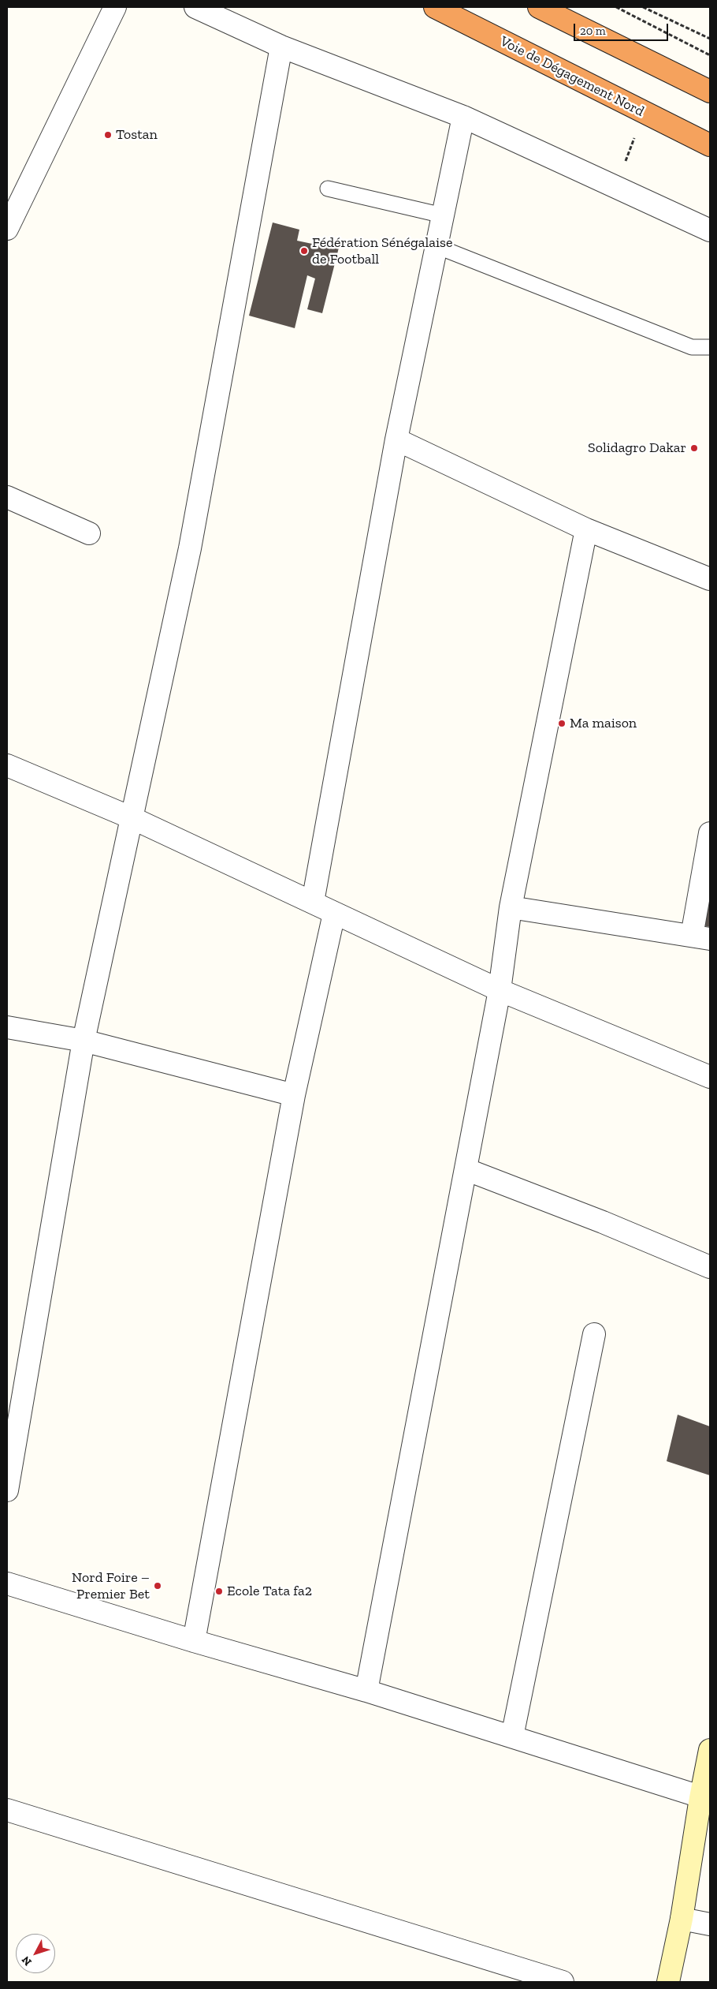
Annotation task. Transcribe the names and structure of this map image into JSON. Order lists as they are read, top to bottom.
{
  "streets": {
    "highway": ["Voie de Dégagement Nord"]
  },
  "places": [
    "Tostan",
    "Fédération Sénégalaise de Football",
    "Solidagro Dakar",
    "Ma maison",
    "Nord Foire – Premier Bet",
    "Ecole Tata fa2"
  ],
  "scale_bar": "20 m",
  "north": "bottom left"
}
